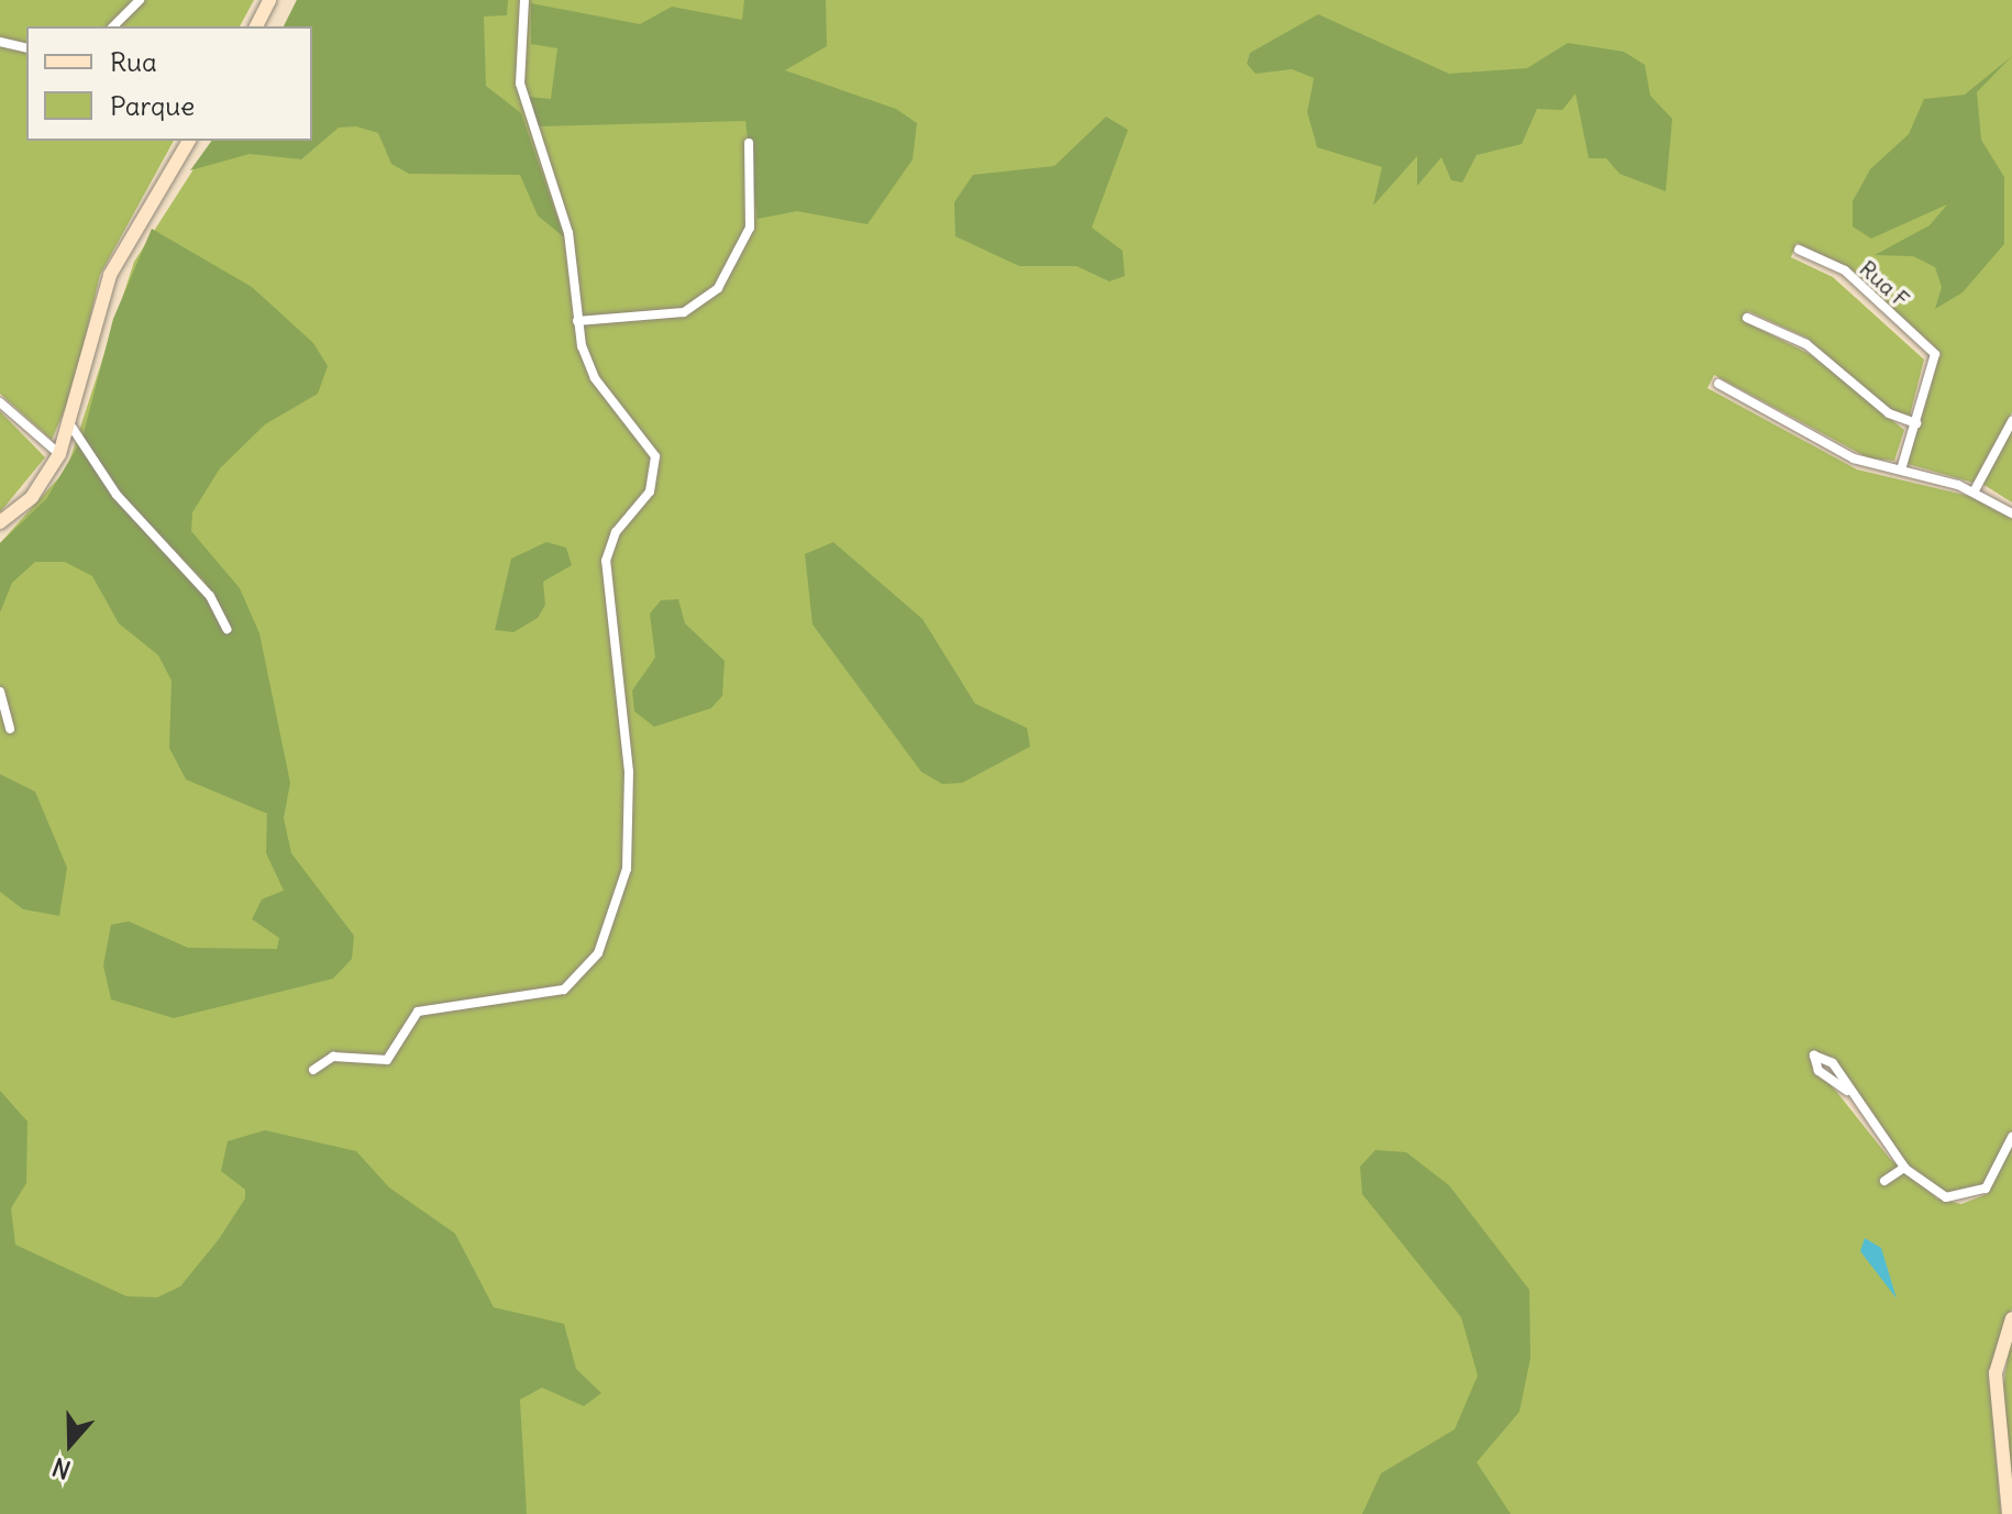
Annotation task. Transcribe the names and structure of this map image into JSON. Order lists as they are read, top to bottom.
{
  "streets": {
    "street": ["Rua F"]
  },
  "legend": ["Rua", "Parque"],
  "north": "bottom"
}
